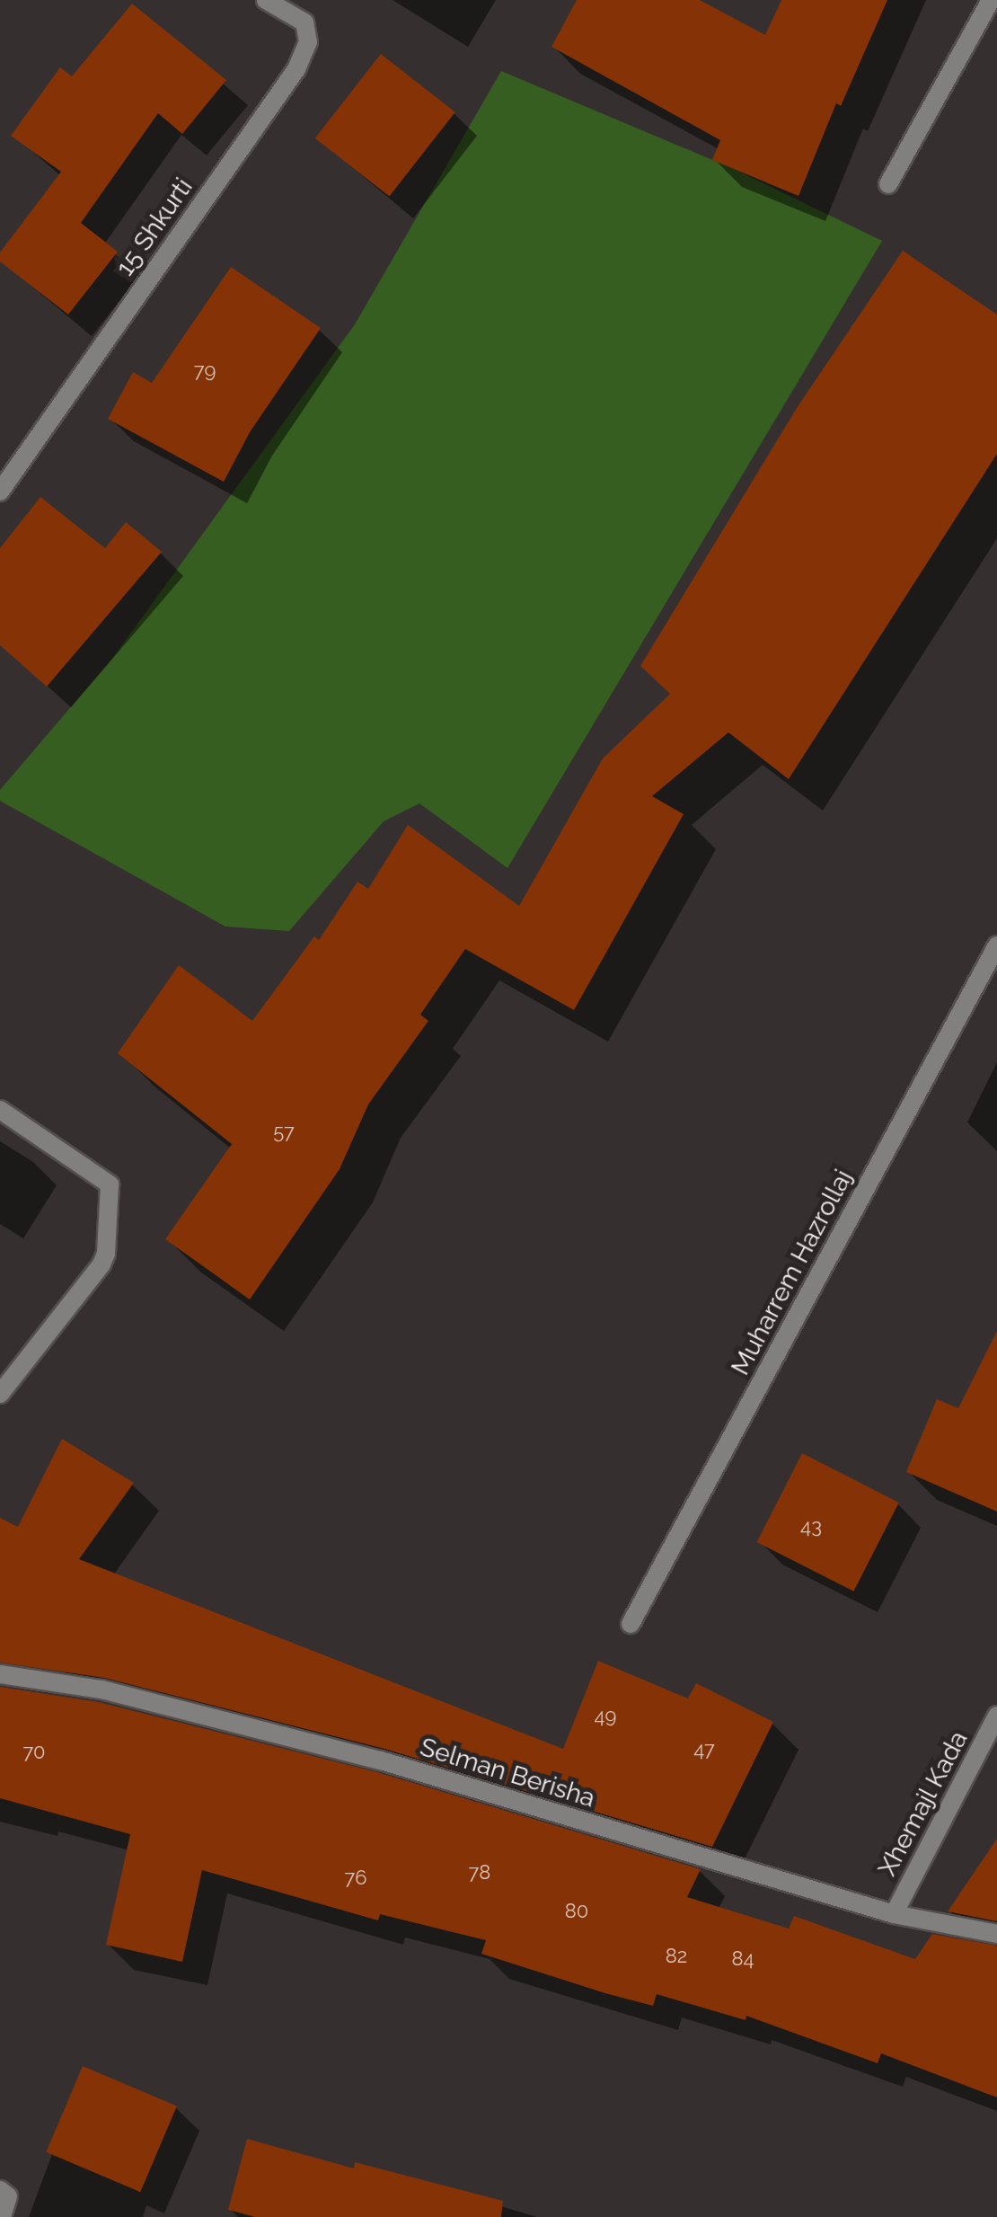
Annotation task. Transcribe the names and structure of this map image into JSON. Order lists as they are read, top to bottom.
{
  "streets": {
    "street": [
      "15 Shkurti",
      "Muharrem Hazrollaj",
      "Selman Berisha",
      "Xhemajl Kada"
    ]
  },
  "crossings": [
    ["Selman Berisha", "Xhemajl Kada"]
  ],
  "house_numbers": [
    "79",
    "57",
    "43",
    "49",
    "47",
    "70",
    "78",
    "76",
    "80",
    "82",
    "84"
  ]
}
